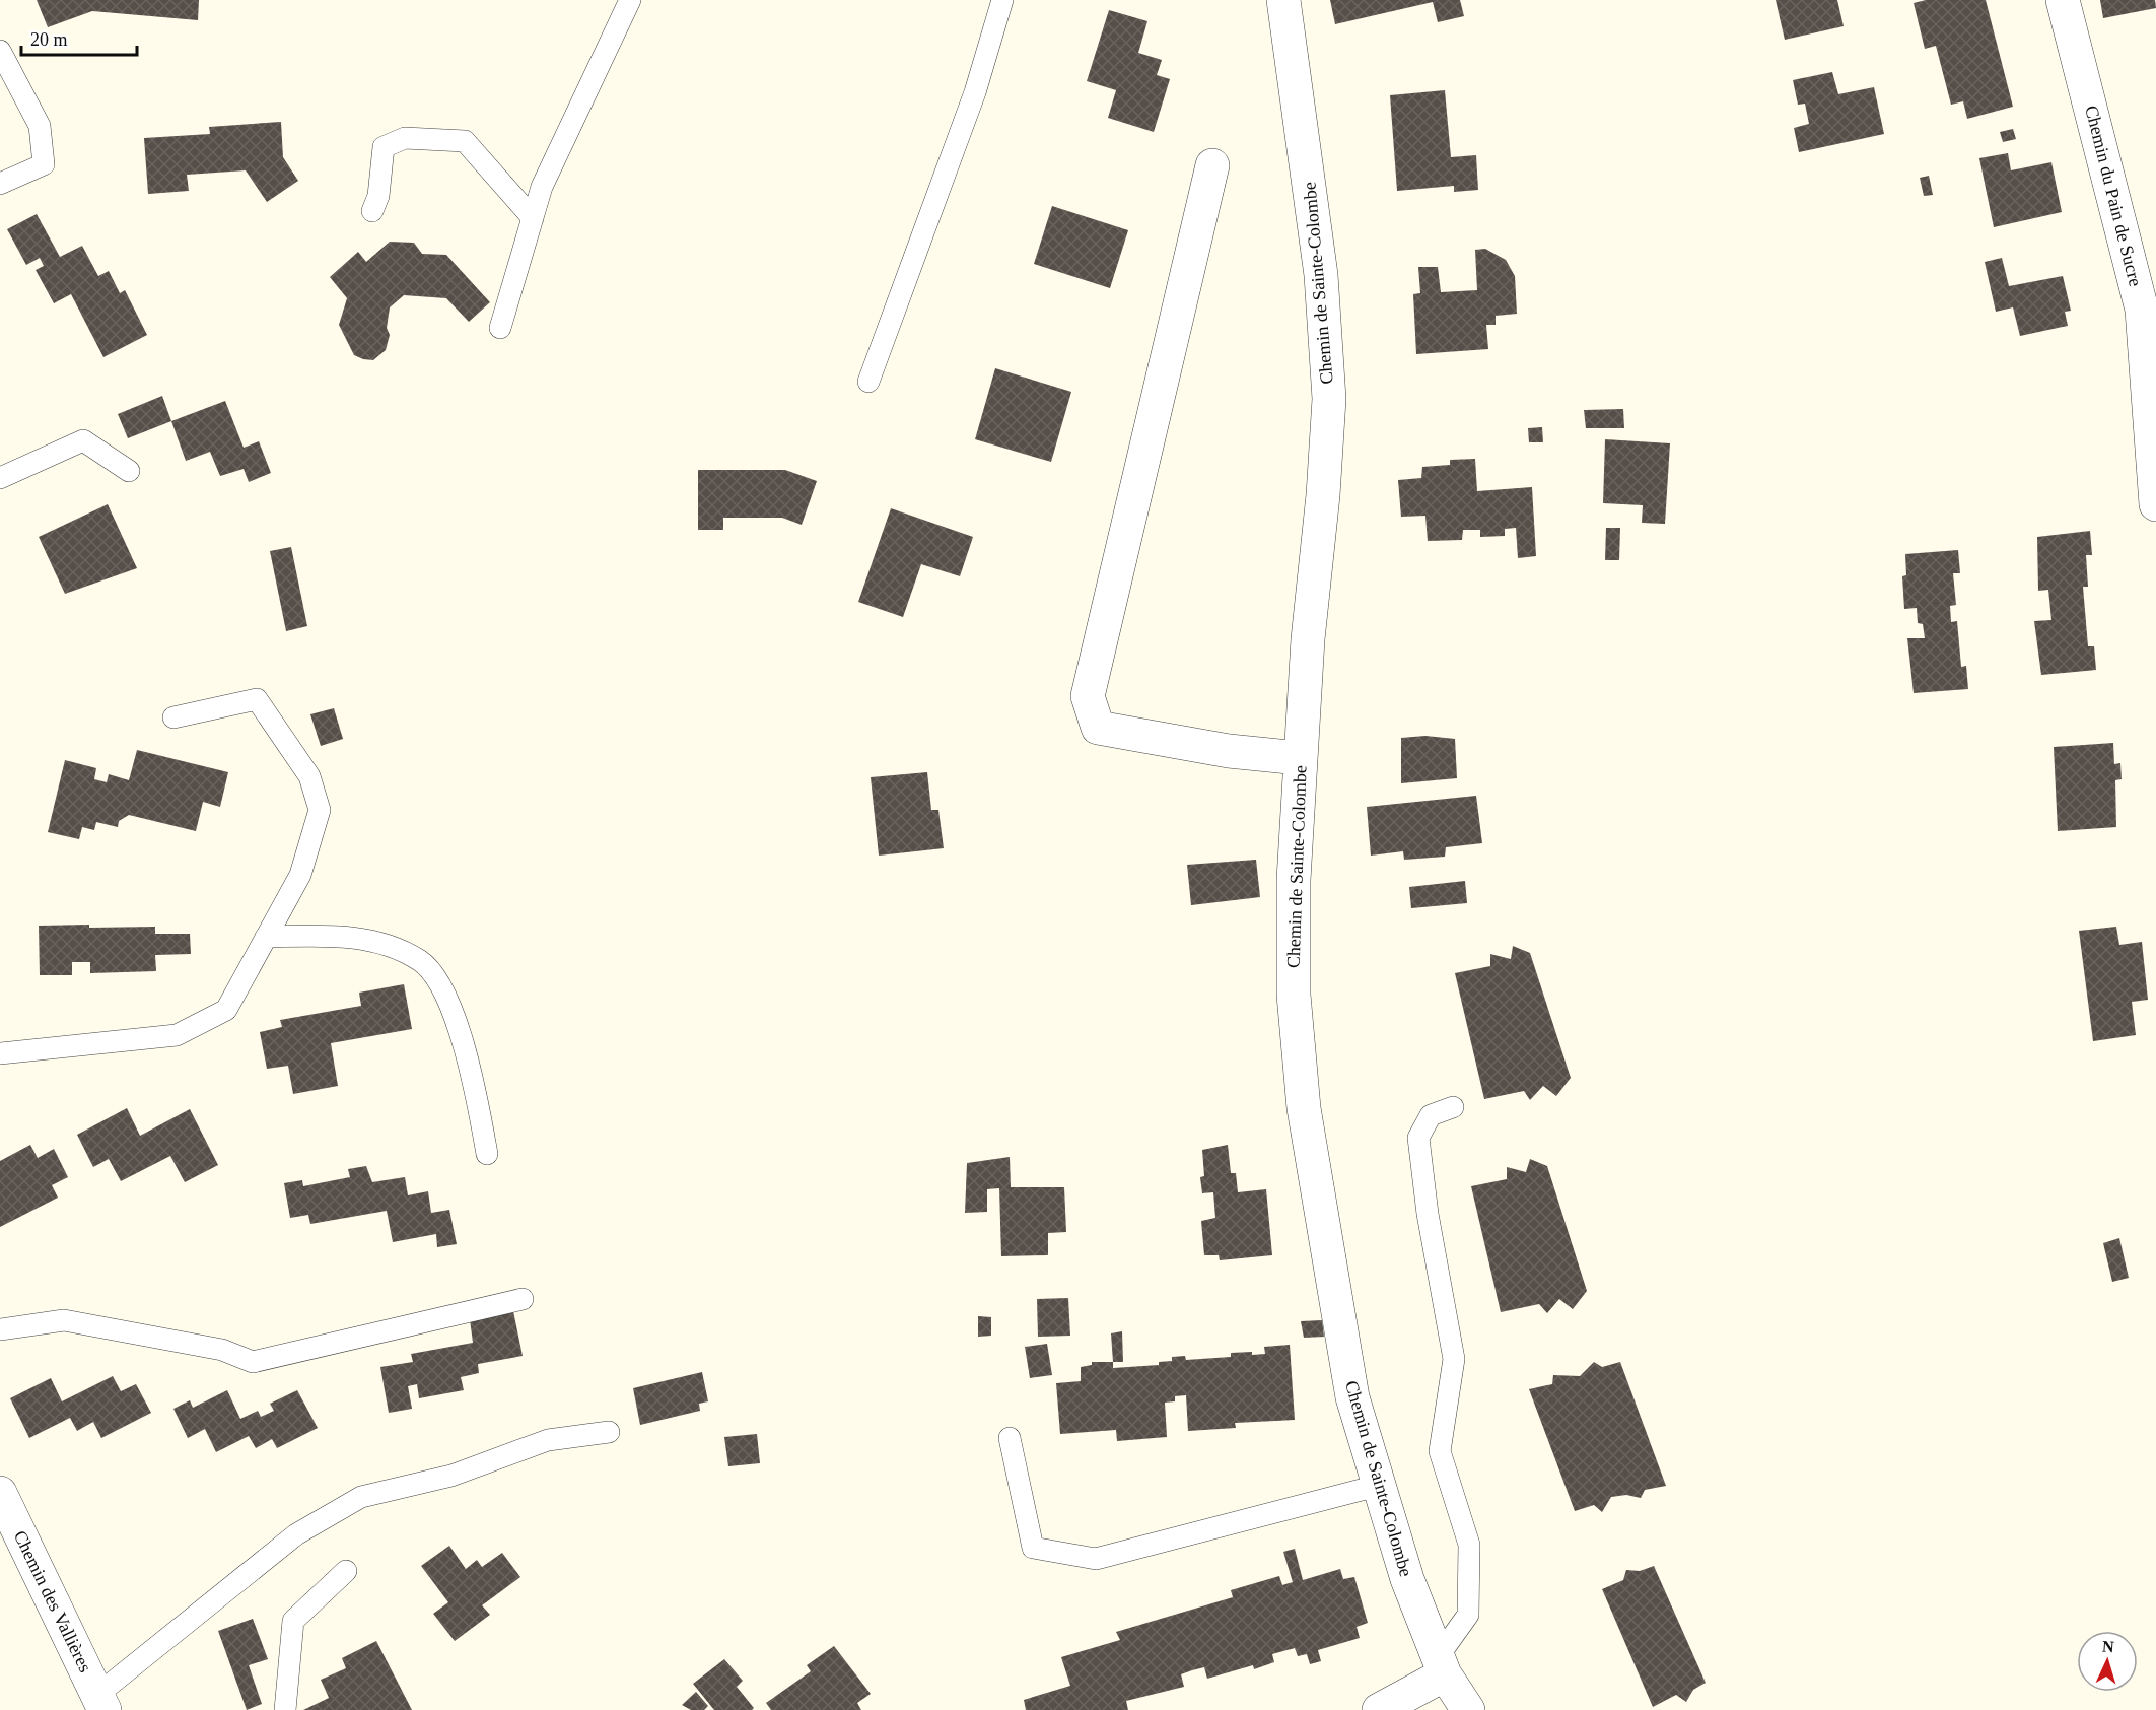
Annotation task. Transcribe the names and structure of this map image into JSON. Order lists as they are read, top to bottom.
{
  "streets": {
    "street": ["Chemin du Pain de Sucre", "Chemin de Sainte-Colombe", "Chemin des Vallières"]
  },
  "scale_bar": "20 m",
  "north": "top"
}
